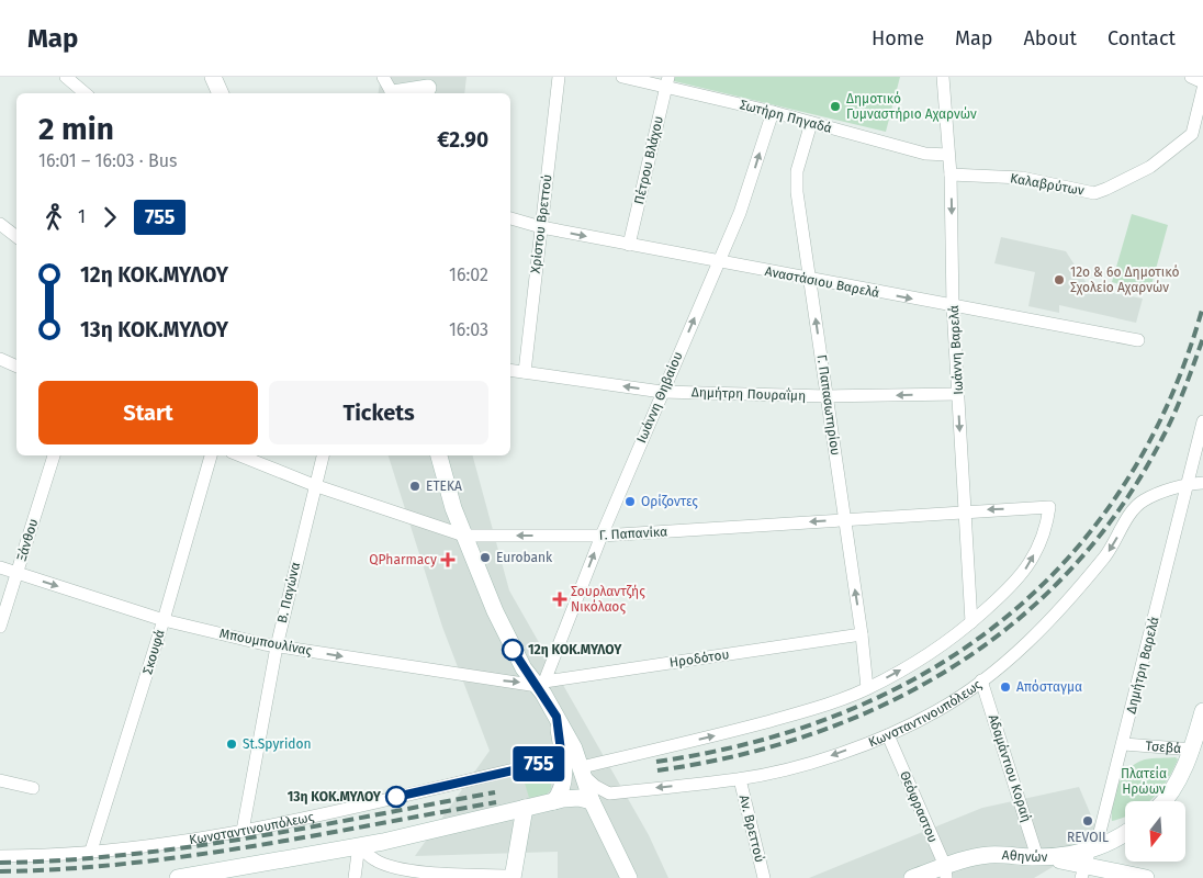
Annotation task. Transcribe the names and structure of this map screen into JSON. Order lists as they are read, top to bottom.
{
  "streets": {
    "main road": ["Αθηνών"],
    "street": [
      "Σωτήρη Πηγαδά",
      "Πέτρου Βλάχου",
      "Καλαβρύτων",
      "Χρίστου Βρεττού",
      "Αναστάσιου Βαρελά",
      "Ιωάννη Βαρελά",
      "Δημήτρη Πουραΐμη",
      "Ιωάννη Θηβαίου",
      "Γ. Παπασωτηρίου",
      "Γ. Παπανίκα",
      "Ξάνθου",
      "Β. Παγώνα",
      "Μπουμπουλίνας",
      "Σκουφά",
      "Ηροδότου",
      "Δημήτρη Βαρελά",
      "Κωνσταντινουπόλεως",
      "Τσεβά",
      "Αδαμάντιου Κοραή",
      "Θεόφραστου",
      "Αν. Βρεττού"
    ]
  },
  "crossings": [
    ["Σωτήρη Πηγαδά", "Πέτρου Βλάχου"],
    ["Σωτήρη Πηγαδά", "Ιωάννη Βαρελά"],
    ["Σωτήρη Πηγαδά", "Ιωάννη Θηβαίου"],
    ["Σωτήρη Πηγαδά", "Γ. Παπασωτηρίου"],
    ["Πέτρου Βλάχου", "Αναστάσιου Βαρελά"],
    ["Καλαβρύτων", "Ιωάννη Βαρελά"],
    ["Χρίστου Βρεττού", "Αναστάσιου Βαρελά"],
    ["Χρίστου Βρεττού", "Δημήτρη Πουραΐμη"],
    ["Αναστάσιου Βαρελά", "Ιωάννη Βαρελά"],
    ["Αναστάσιου Βαρελά", "Ιωάννη Θηβαίου"],
    ["Αναστάσιου Βαρελά", "Γ. Παπασωτηρίου"],
    ["Ιωάννη Βαρελά", "Δημήτρη Πουραΐμη"],
    ["Ιωάννη Βαρελά", "Γ. Παπανίκα"],
    ["Δημήτρη Πουραΐμη", "Ιωάννη Θηβαίου"],
    ["Δημήτρη Πουραΐμη", "Γ. Παπασωτηρίου"],
    ["Ιωάννη Θηβαίου", "Γ. Παπανίκα"],
    ["Ιωάννη Θηβαίου", "Μπουμπουλίνας"],
    ["Ιωάννη Θηβαίου", "Ηροδότου"],
    ["Γ. Παπασωτηρίου", "Γ. Παπανίκα"],
    ["Γ. Παπασωτηρίου", "Ηροδότου"],
    ["Γ. Παπανίκα", "Β. Παγώνα"],
    ["Ξάνθου", "Μπουμπουλίνας"],
    ["Β. Παγώνα", "Μπουμπουλίνας"],
    ["Β. Παγώνα", "Κωνσταντινουπόλεως"],
    ["Μπουμπουλίνας", "Σκουφά"],
    ["Μπουμπουλίνας", "Ηροδότου"],
    ["Σκουφά", "Κωνσταντινουπόλεως"],
    ["Δημήτρη Βαρελά", "Κωνσταντινουπόλεως"],
    ["Δημήτρη Βαρελά", "Τσεβά"],
    ["Δημήτρη Βαρελά", "Αθηνών"],
    ["Κωνσταντινουπόλεως", "Αδαμάντιου Κοραή"],
    ["Κωνσταντινουπόλεως", "Θεόφραστου"],
    ["Κωνσταντινουπόλεως", "Αν. Βρεττού"],
    ["Αδαμάντιου Κοραή", "Αθηνών"],
    ["Θεόφραστου", "Αθηνών"]
  ],
  "one_way": [
    "Αναστάσιου Βαρελά",
    "Ιωάννη Βαρελά",
    "Δημήτρη Πουραΐμη",
    "Ιωάννη Θηβαίου",
    "Γ. Παπασωτηρίου",
    "Μπουμπουλίνας"
  ],
  "parks": ["Πλατεία Ηρώων"],
  "places": {
    "other": [
      "Δημοτικό Γυμναστήριο Αχαρνών",
      "12ο & 6ο Δημοτικό Σχολείο Αχαρνών",
      "ΕΤΕΚΑ",
      "Ορίζοντες",
      "Eurobank",
      "12η ΚΟΚ.ΜΥΛΟΥ",
      "Απόσταγμα",
      "St.Spyridon",
      "13η ΚΟΚ.ΜΥΛΟΥ",
      "REVOIL"
    ],
    "health": ["QPharmacy", "Σουρλαντζής Νικόλαος"]
  },
  "lines": ["bus line 755"],
  "north": "bottom",
  "page": {
    "header": "Map",
    "nav": [
      "Home",
      "Map",
      "About",
      "Contact"
    ],
    "on_map": "755",
    "heading": ["2 min", "16:01 – 16:03 · Bus", "€2.90"],
    "legs": ["1", "755"],
    "list": [
      {
        "name": "12η ΚΟΚ.ΜΥΛΟΥ",
        "value": "16:02"
      },
      {
        "name": "13η ΚΟΚ.ΜΥΛΟΥ",
        "value": "16:03"
      }
    ],
    "buttons": ["Start", "Tickets"]
  }
}
